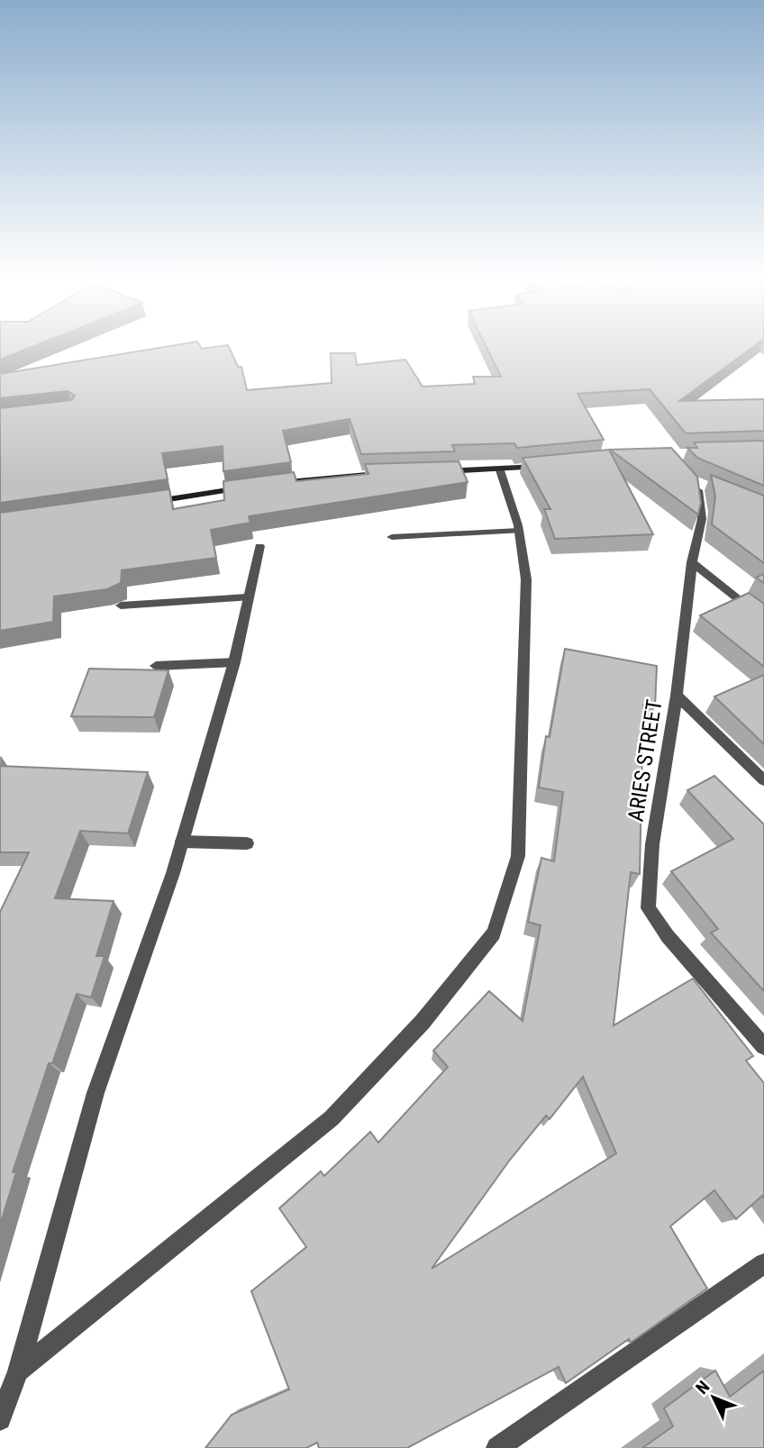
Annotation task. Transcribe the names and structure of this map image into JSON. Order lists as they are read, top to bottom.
{
  "streets": {
    "street": ["ARIES STREET"]
  },
  "north": "top left"
}
